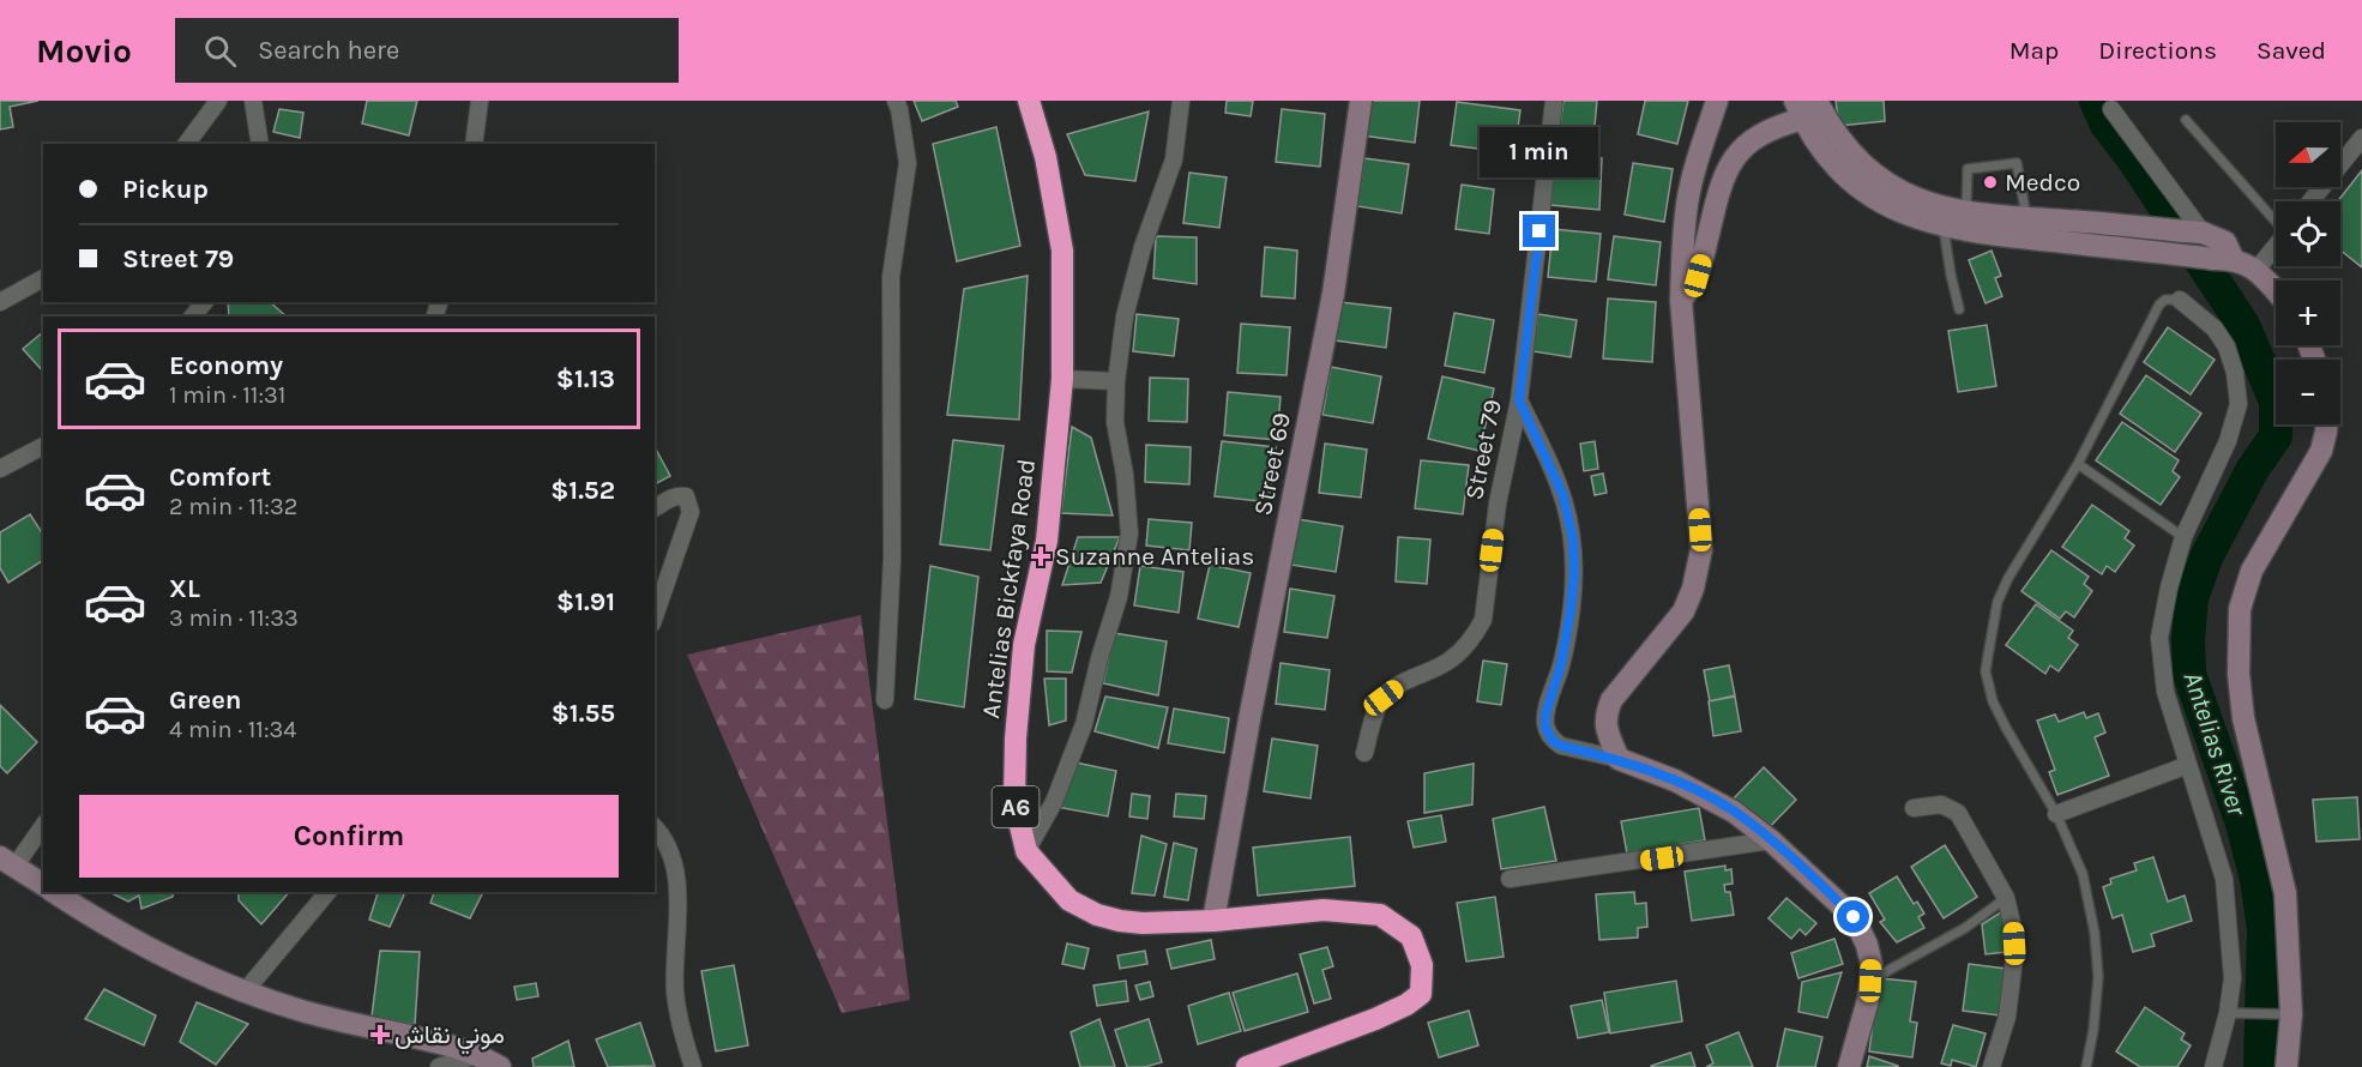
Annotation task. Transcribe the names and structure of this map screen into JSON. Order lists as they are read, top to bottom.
{
  "streets": {
    "highway": ["Antelias Bickfaya Road", "A6"],
    "street": ["Street 79", "Street 69"]
  },
  "crossings": [
    ["Street 69", "Antelias Bickfaya Road"]
  ],
  "water": ["Antelias River"],
  "places": {
    "other": ["Medco"],
    "health": ["Suzanne Antelias", "موني نقاش"]
  },
  "north": "left",
  "page": {
    "header": "Movio",
    "search": "Search here",
    "nav": ["Map", "Directions", "Saved"],
    "map_buttons": ["+", "−"],
    "bubble": "1 min",
    "banner": ["Pickup", "Street 79"],
    "list": [
      {
        "name": "Economy",
        "note": "1 min · 11:31",
        "value": "$1.13"
      },
      {
        "name": "Comfort",
        "note": "2 min · 11:32",
        "value": "$1.52"
      },
      {
        "name": "XL",
        "note": "3 min · 11:33",
        "value": "$1.91"
      },
      {
        "name": "Green",
        "note": "4 min · 11:34",
        "value": "$1.55"
      }
    ],
    "buttons": "Confirm"
  }
}
